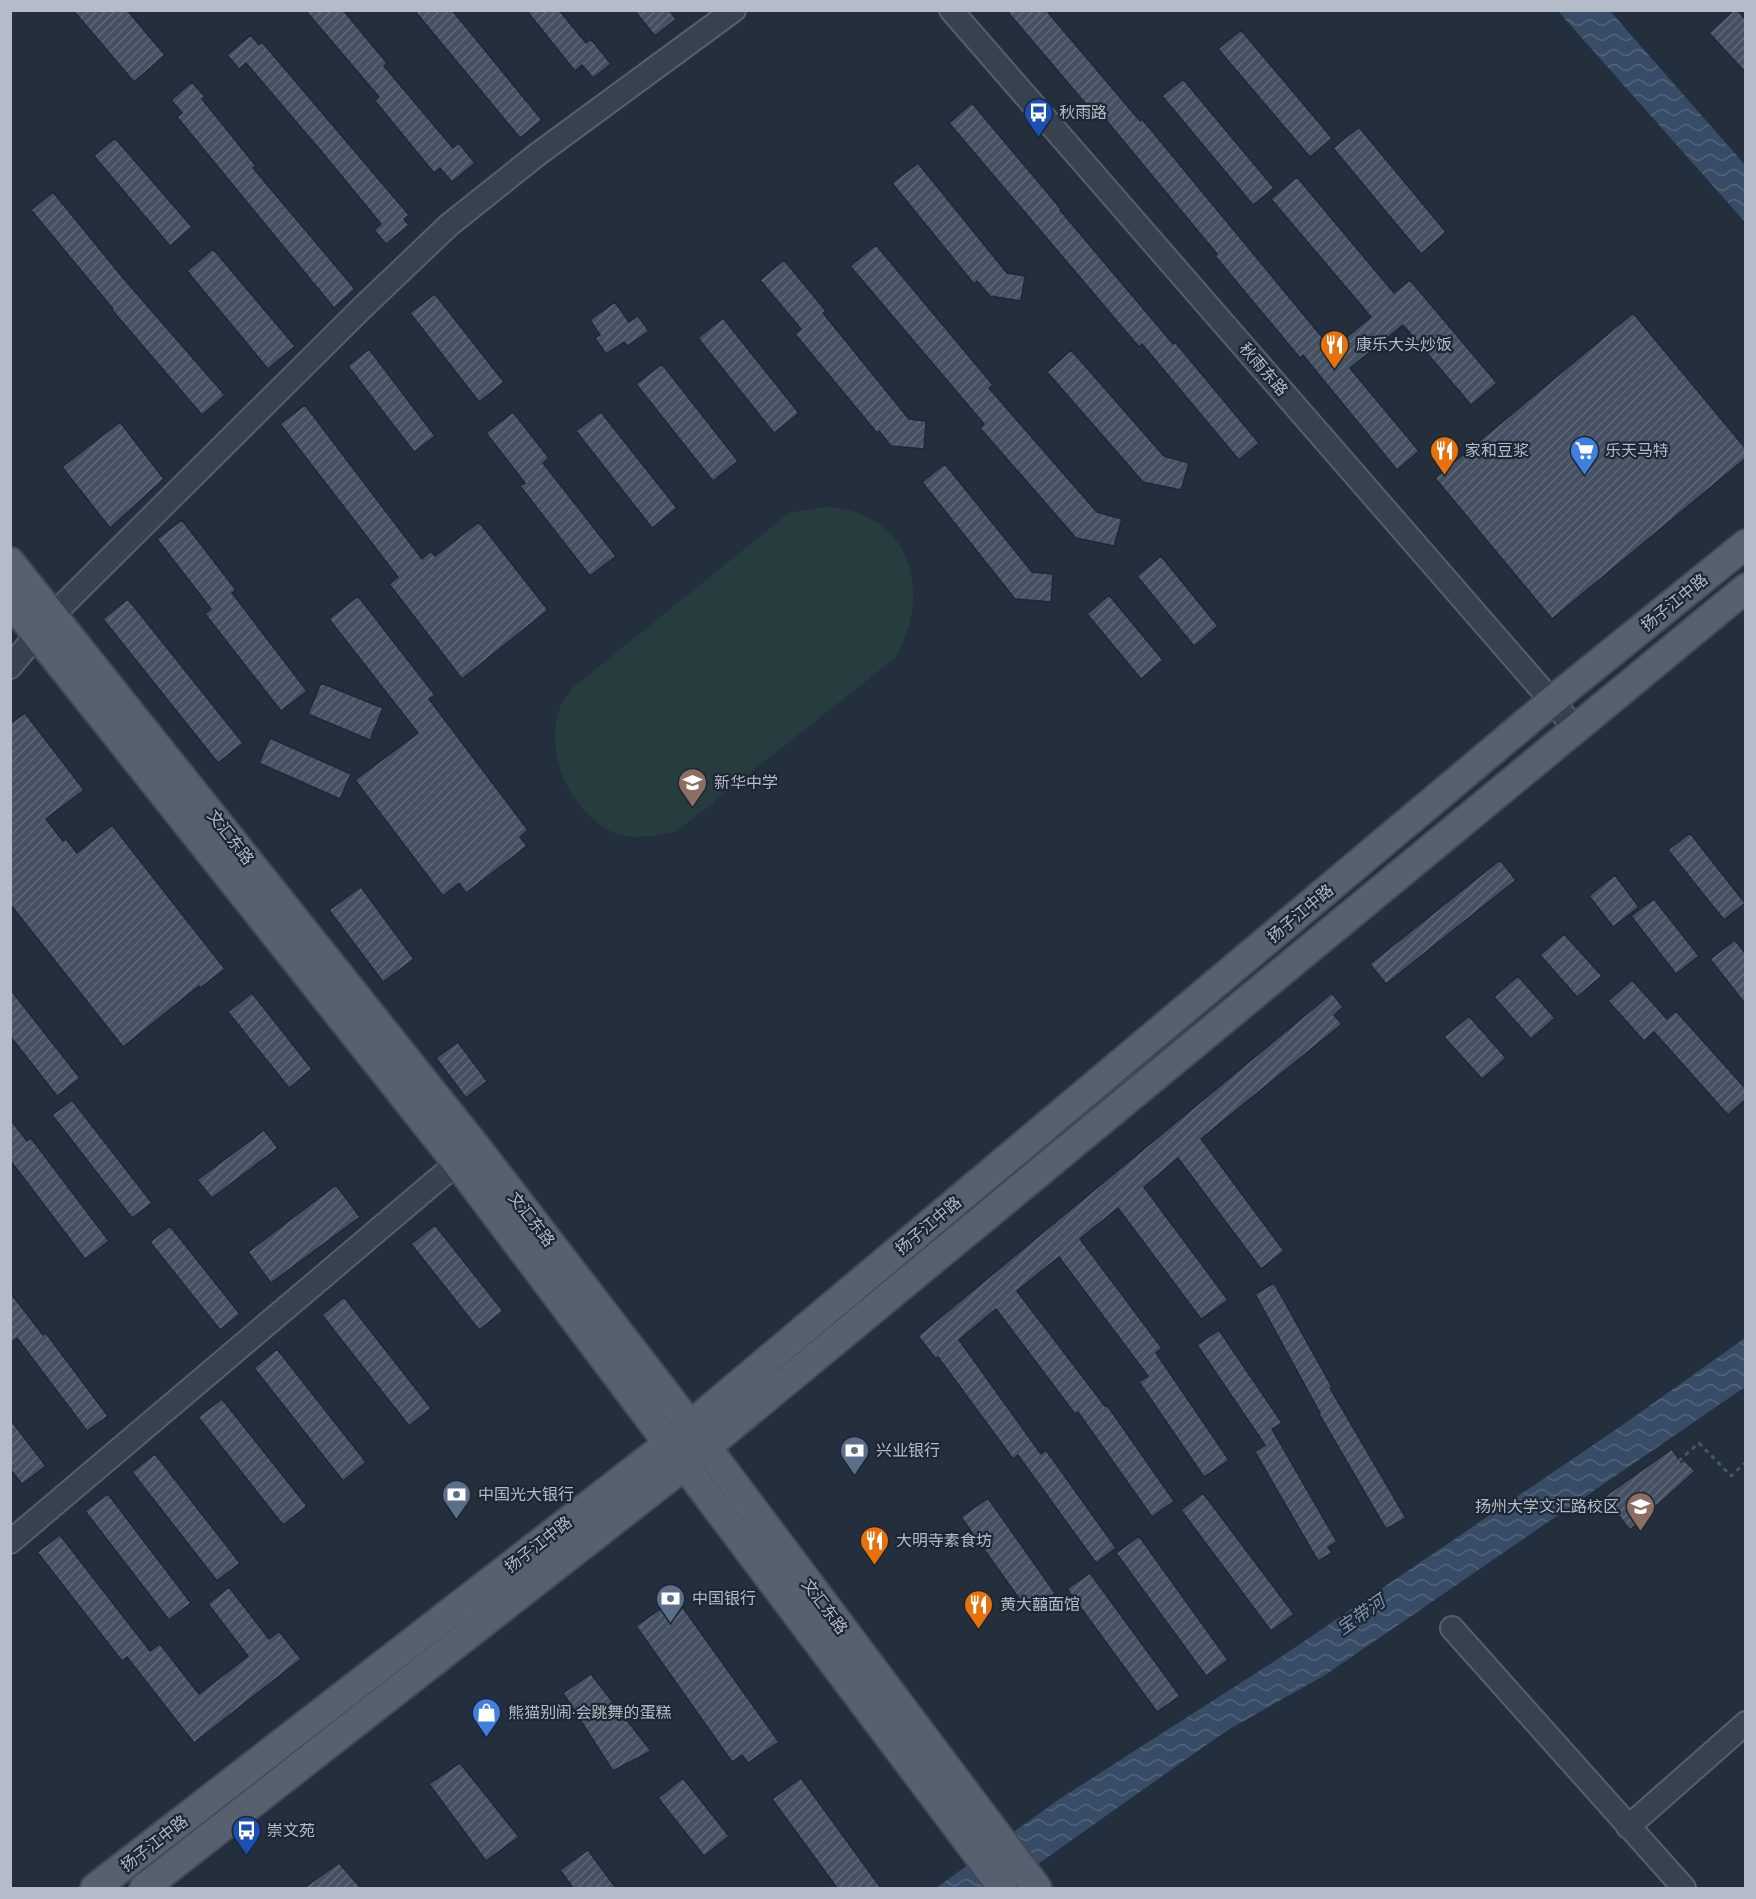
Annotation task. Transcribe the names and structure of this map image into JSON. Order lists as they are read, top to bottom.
{
  "streets": {
    "main road": ["扬子江中路", "文汇东路"],
    "street": ["秋雨东路"]
  },
  "crossings": [
    ["秋雨东路", "扬子江中路"],
    ["扬子江中路", "文汇东路"]
  ],
  "water": ["宝带河"],
  "places": {
    "bus stop": ["秋雨路", "崇文苑"],
    "restaurant": [
      "康乐大头炒饭",
      "家和豆浆",
      "大明寺素食坊",
      "黄大囍面馆"
    ],
    "supermarket": ["乐天马特"],
    "school or university": ["新华中学", "扬州大学文汇路校区"],
    "bank": ["兴业银行", "中国光大银行", "中国银行"],
    "shop": ["熊猫别闹·会跳舞的蛋糕"]
  }
}
